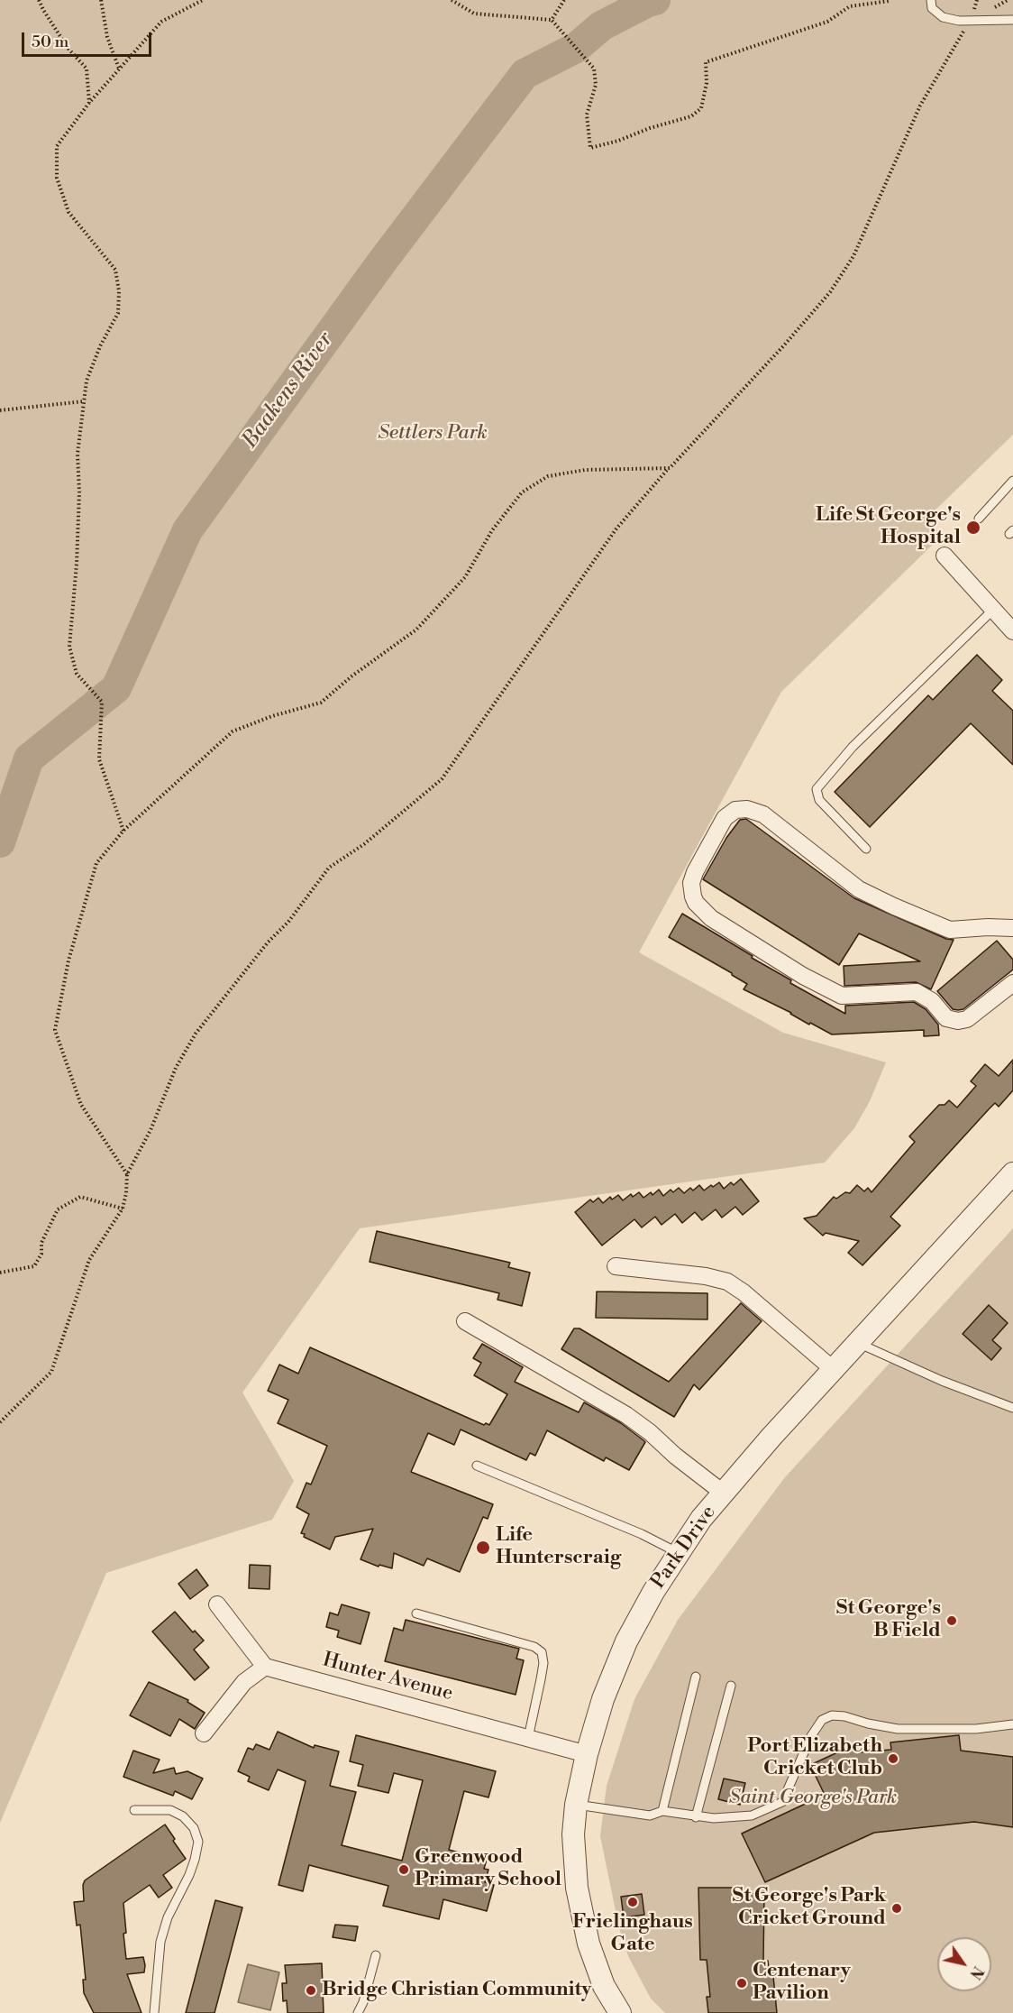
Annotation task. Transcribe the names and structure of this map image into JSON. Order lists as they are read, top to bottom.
{
  "streets": {
    "street": ["Park Drive", "Hunter Avenue"]
  },
  "crossings": [
    ["Park Drive", "Hunter Avenue"]
  ],
  "water": ["Baakens River"],
  "parks": ["Settlers Park", "Saint George's Park"],
  "places": [
    "Life St George's Hospital",
    "Life Hunterscraig",
    "St George's B Field",
    "Port Elizabeth Cricket Club",
    "Greenwood Primary School",
    "Frielinghaus Gate",
    "St George's Park Cricket Ground",
    "Centenary Pavilion",
    "Bridge Christian Community"
  ],
  "scale_bar": "50 m",
  "north": "bottom right"
}
